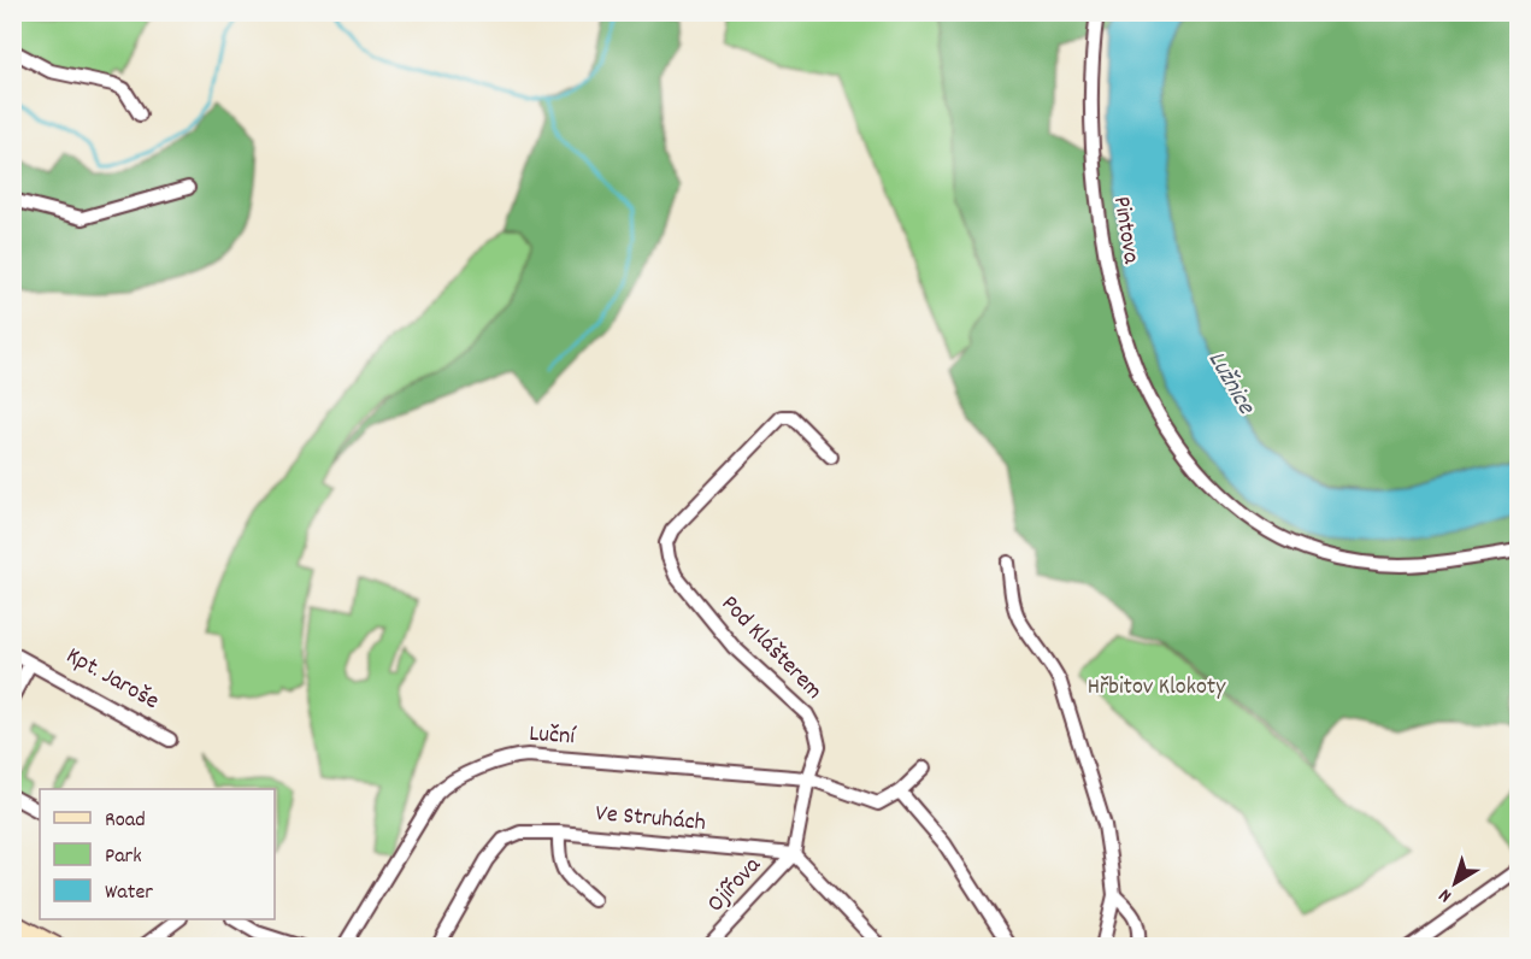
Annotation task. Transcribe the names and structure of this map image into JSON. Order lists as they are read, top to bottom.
{
  "streets": {
    "street": [
      "Pintova",
      "Pod Klášterem",
      "Kpt. Jaroše",
      "Luční",
      "Ve Struhách",
      "Ojířova"
    ]
  },
  "crossings": [
    ["Pod Klášterem", "Luční"],
    ["Pod Klášterem", "Ve Struhách"],
    ["Pod Klášterem", "Ojířova"],
    ["Ve Struhách", "Ojířova"]
  ],
  "water": ["Lužnice"],
  "parks": ["Hřbitov Klokoty"],
  "legend": ["Road", "Park", "Water"],
  "north": "bottom left"
}
